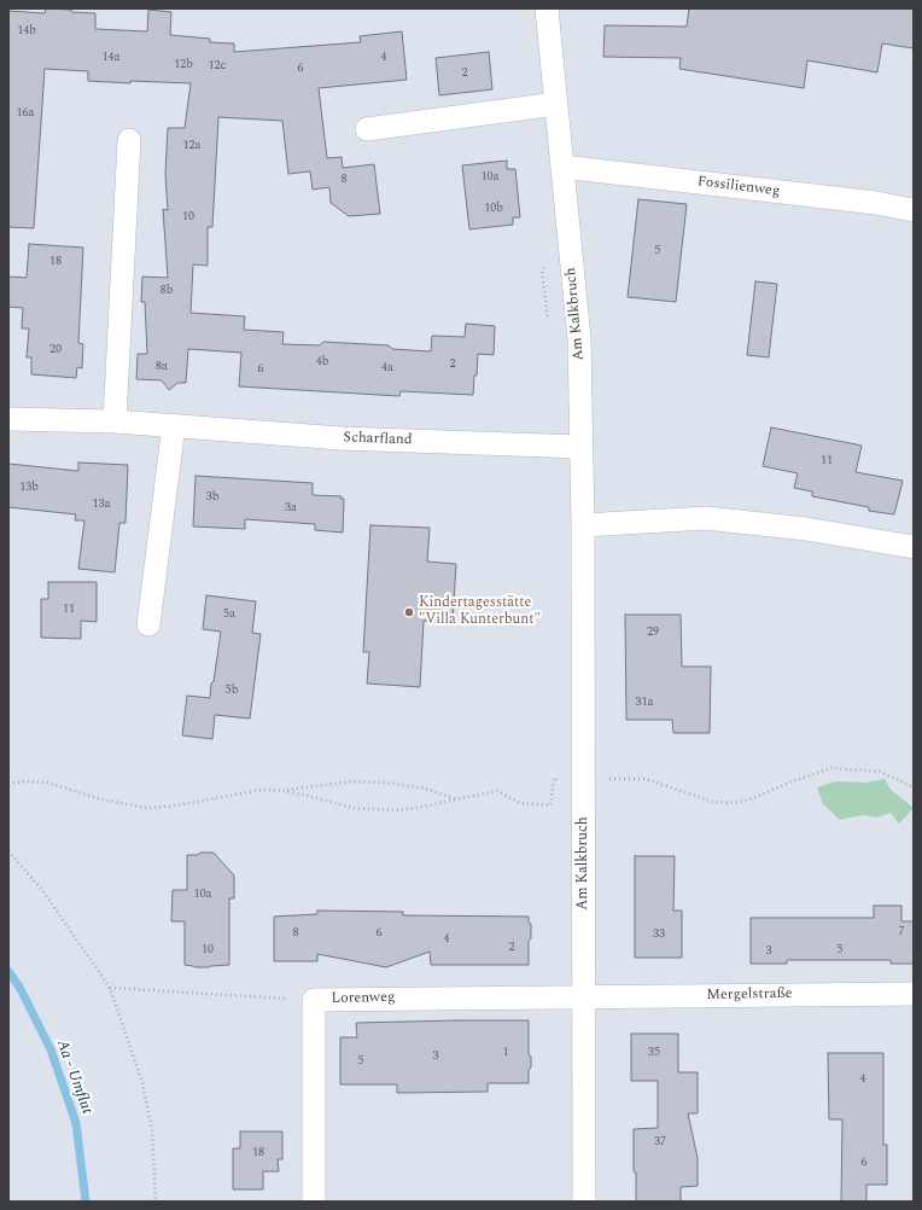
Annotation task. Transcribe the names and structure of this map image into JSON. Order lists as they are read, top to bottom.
{
  "streets": {
    "street": [
      "Fossilienweg",
      "Am Kalkbruch",
      "Scharfland",
      "Mergelstraße",
      "Lorenweg"
    ]
  },
  "crossings": [
    ["Fossilienweg", "Am Kalkbruch"],
    ["Am Kalkbruch", "Scharfland"],
    ["Am Kalkbruch", "Mergelstraße"],
    ["Am Kalkbruch", "Lorenweg"],
    ["Mergelstraße", "Lorenweg"]
  ],
  "water": ["Aa - Umflut"],
  "places": ["Kindertagesstätte \"Villa Kunterbunt\""],
  "house_numbers": [
    "14b",
    "14a",
    "4",
    "12b",
    "12c",
    "6",
    "2",
    "16a",
    "12a",
    "10a",
    "8",
    "10b",
    "10",
    "5",
    "18",
    "8b",
    "20",
    "4b",
    "2",
    "8a",
    "4a",
    "6",
    "11",
    "13b",
    "3b",
    "13a",
    "3a",
    "11",
    "5a",
    "29",
    "5b",
    "31a",
    "10a",
    "7",
    "8",
    "6",
    "33",
    "4",
    "2",
    "10",
    "5",
    "3",
    "1",
    "35",
    "3",
    "5",
    "4",
    "37",
    "18",
    "6"
  ]
}
